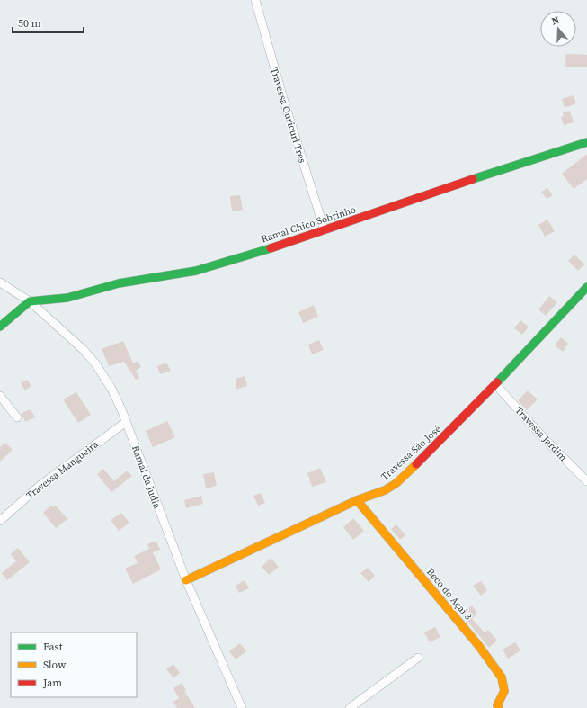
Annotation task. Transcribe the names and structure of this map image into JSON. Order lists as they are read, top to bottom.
{
  "streets": {
    "street": [
      "Travessa Ouricuri Tres",
      "Ramal Chico Sobrinho",
      "Travessa Jardim",
      "Travessa São José",
      "Travessa Mangueira",
      "Ramal da Judia",
      "Beco do Açaí 3"
    ]
  },
  "crossings": [
    ["Travessa Ouricuri Tres", "Ramal Chico Sobrinho"],
    ["Ramal Chico Sobrinho", "Ramal da Judia"],
    ["Travessa Jardim", "Travessa São José"],
    ["Travessa São José", "Ramal da Judia"],
    ["Travessa São José", "Beco do Açaí 3"],
    ["Travessa Mangueira", "Ramal da Judia"]
  ],
  "legend": ["Fast", "Slow", "Jam"],
  "scale_bar": "50 m",
  "north": "top"
}
